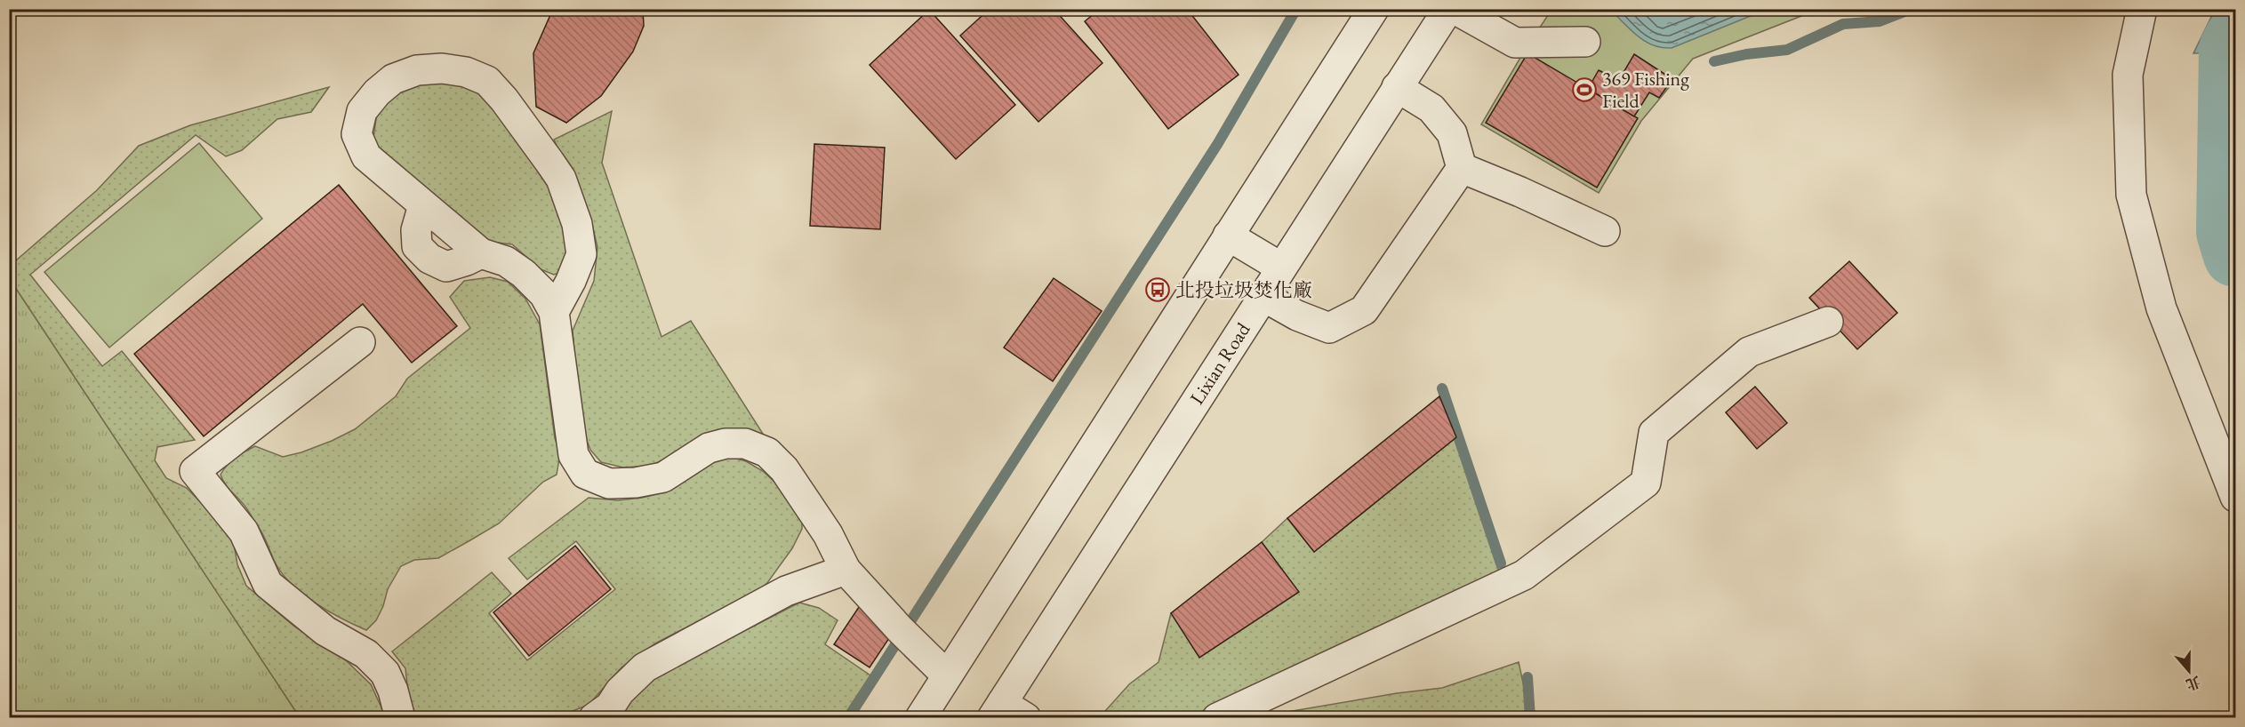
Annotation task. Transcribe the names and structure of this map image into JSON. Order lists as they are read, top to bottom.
{
  "streets": {
    "street": ["Lixian Road"]
  },
  "places": {
    "sports": ["369 Fishing Field"],
    "bus stop": ["北投垃圾焚化廠"]
  },
  "north": "bottom"
}
